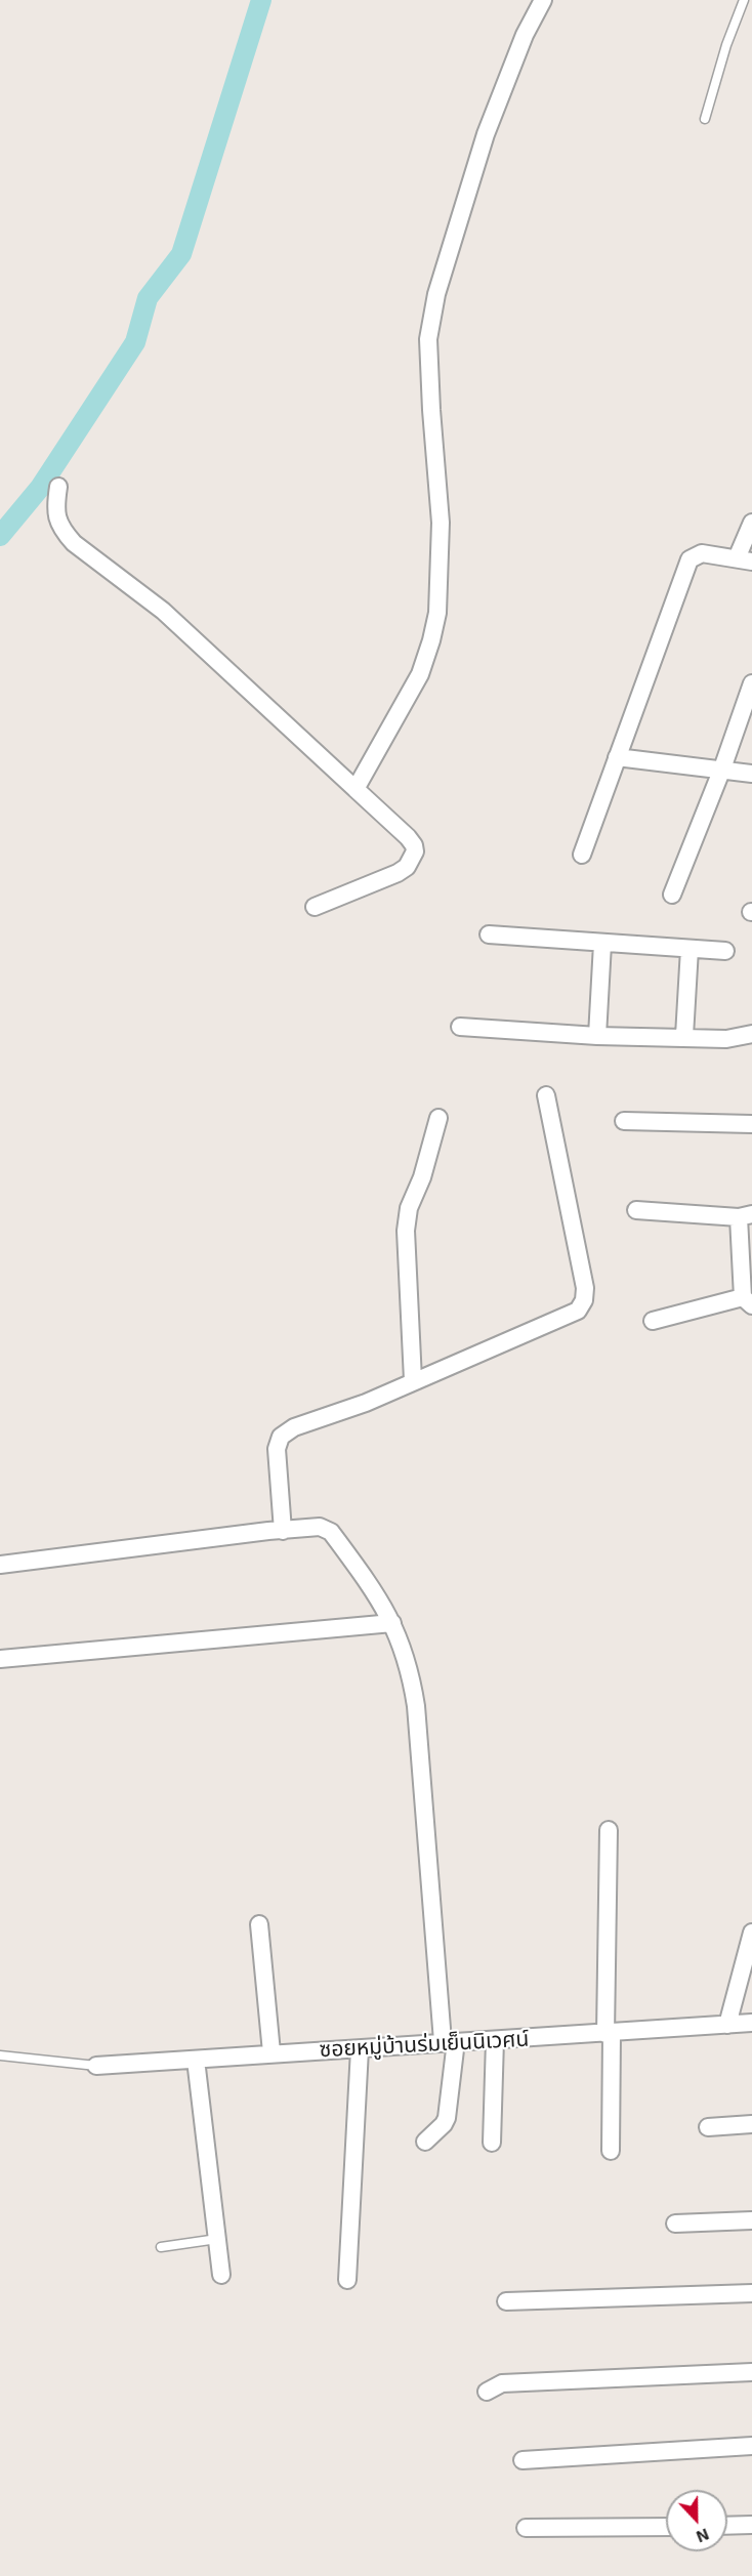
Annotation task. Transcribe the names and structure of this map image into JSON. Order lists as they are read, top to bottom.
{
  "streets": {
    "street": ["ซอยหมู่บ้านร่มเย็นนิเวศน์"]
  },
  "north": "bottom"
}
